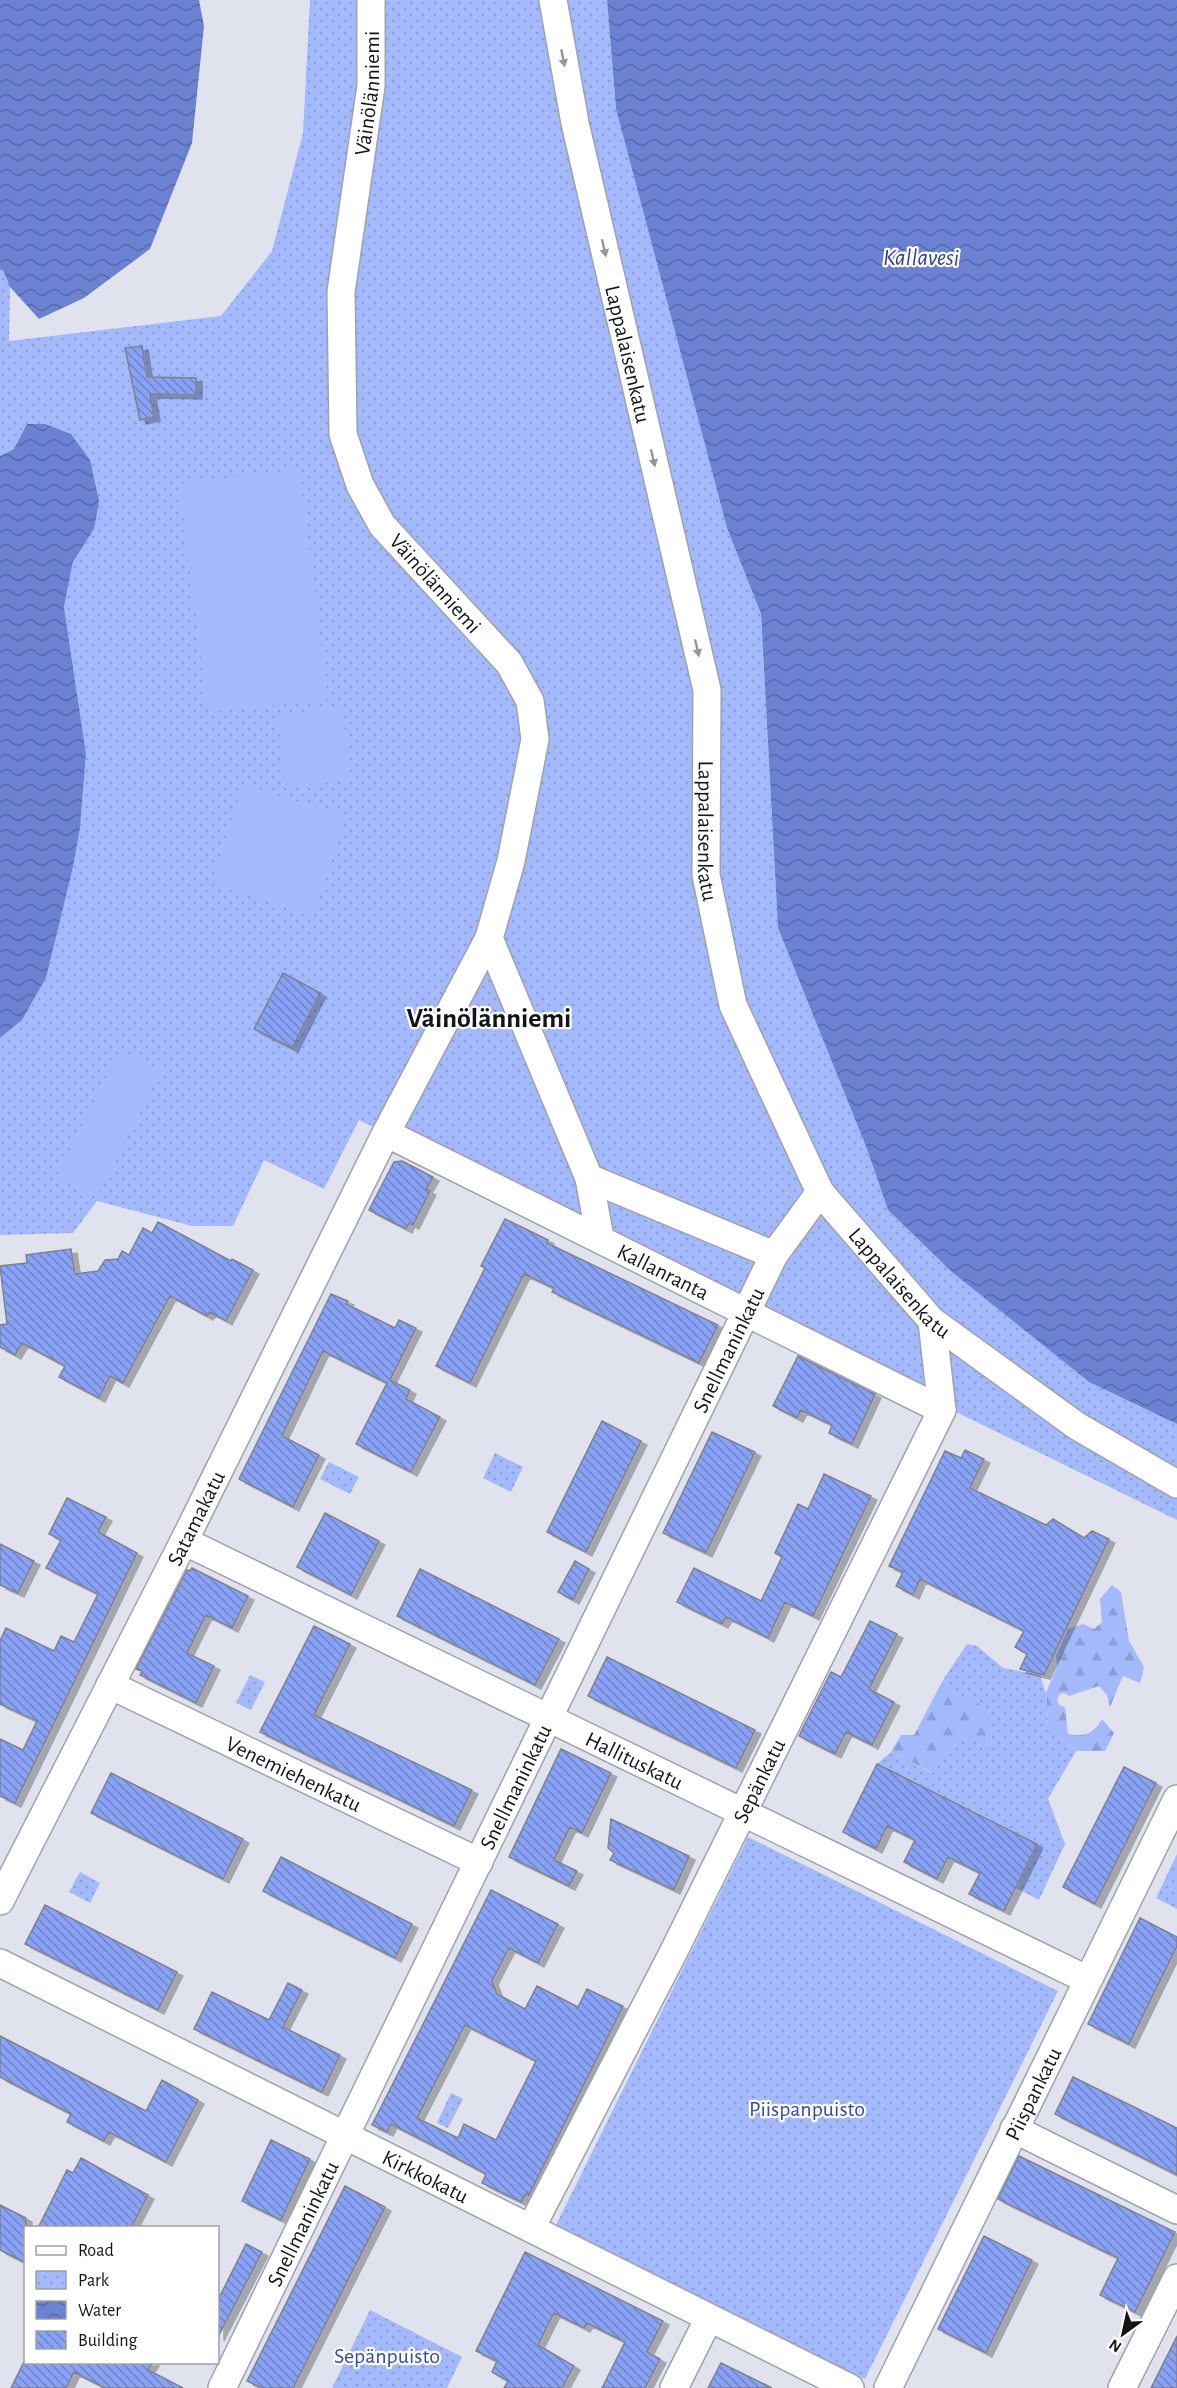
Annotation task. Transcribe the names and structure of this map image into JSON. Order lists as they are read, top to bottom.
{
  "streets": {
    "street": [
      "Väinölänniemi",
      "Lappalaisenkatu",
      "Kallanranta",
      "Snellmaninkatu",
      "Satamakatu",
      "Hallituskatu",
      "Venemiehenkatu",
      "Sepänkatu",
      "Piispankatu",
      "Kirkkokatu"
    ]
  },
  "crossings": [
    ["Väinölänniemi", "Kallanranta"],
    ["Väinölänniemi", "Satamakatu"],
    ["Lappalaisenkatu", "Snellmaninkatu"],
    ["Kallanranta", "Snellmaninkatu"],
    ["Kallanranta", "Satamakatu"],
    ["Kallanranta", "Sepänkatu"],
    ["Snellmaninkatu", "Hallituskatu"],
    ["Snellmaninkatu", "Venemiehenkatu"],
    ["Snellmaninkatu", "Kirkkokatu"],
    ["Satamakatu", "Hallituskatu"],
    ["Satamakatu", "Venemiehenkatu"],
    ["Hallituskatu", "Sepänkatu"],
    ["Hallituskatu", "Piispankatu"],
    ["Sepänkatu", "Kirkkokatu"]
  ],
  "one_way": ["Lappalaisenkatu"],
  "districts": ["Väinölänniemi"],
  "water": ["Kallavesi"],
  "parks": ["Piispanpuisto", "Sepänpuisto"],
  "legend": [
    "Road",
    "Park",
    "Water",
    "Building"
  ],
  "north": "bottom left"
}
